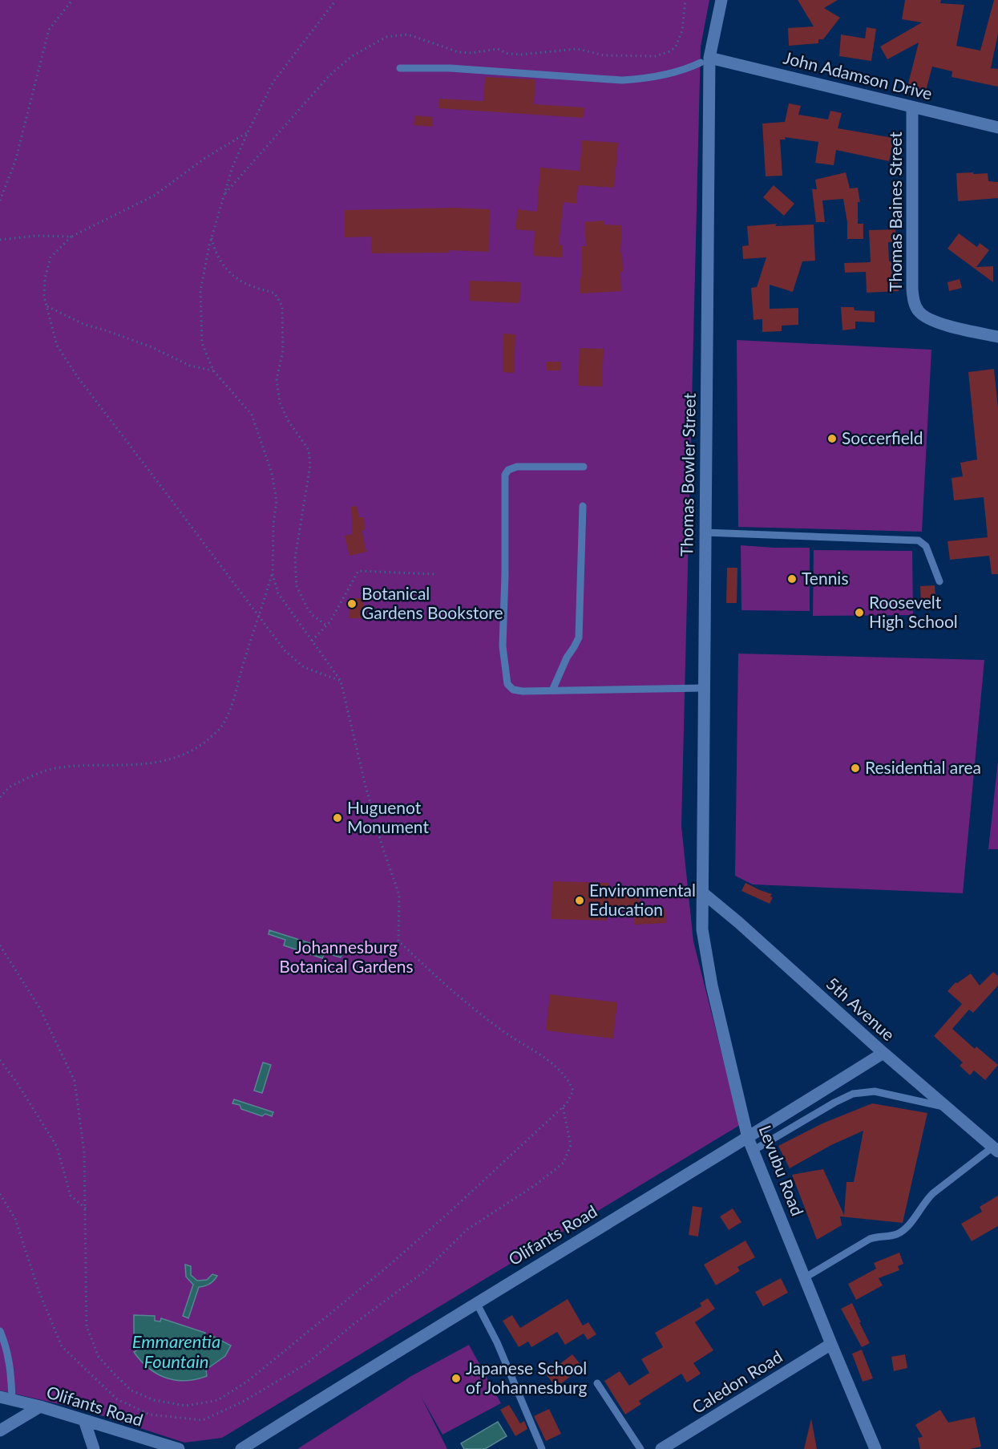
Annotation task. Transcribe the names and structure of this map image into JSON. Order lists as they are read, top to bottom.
{
  "streets": {
    "street": [
      "John Adamson Drive",
      "Thomas Baines Street",
      "Thomas Bowler Street",
      "5th Avenue",
      "Levubu Road",
      "Olifants Road",
      "Caledon Road"
    ]
  },
  "crossings": [
    ["John Adamson Drive", "Thomas Baines Street"],
    ["John Adamson Drive", "Thomas Bowler Street"],
    ["Thomas Bowler Street", "5th Avenue"],
    ["Thomas Bowler Street", "Levubu Road"],
    ["5th Avenue", "Levubu Road"],
    ["5th Avenue", "Olifants Road"],
    ["Levubu Road", "Olifants Road"],
    ["Levubu Road", "Caledon Road"]
  ],
  "water": ["Emmarentia Fountain"],
  "parks": ["Johannesburg Botanical Gardens"],
  "places": [
    "Soccerfield",
    "Tennis",
    "Botanical Gardens Bookstore",
    "Roosevelt High School",
    "Residential area",
    "Huguenot Monument",
    "Environmental Education",
    "Japanese School of Johannesburg"
  ]
}
